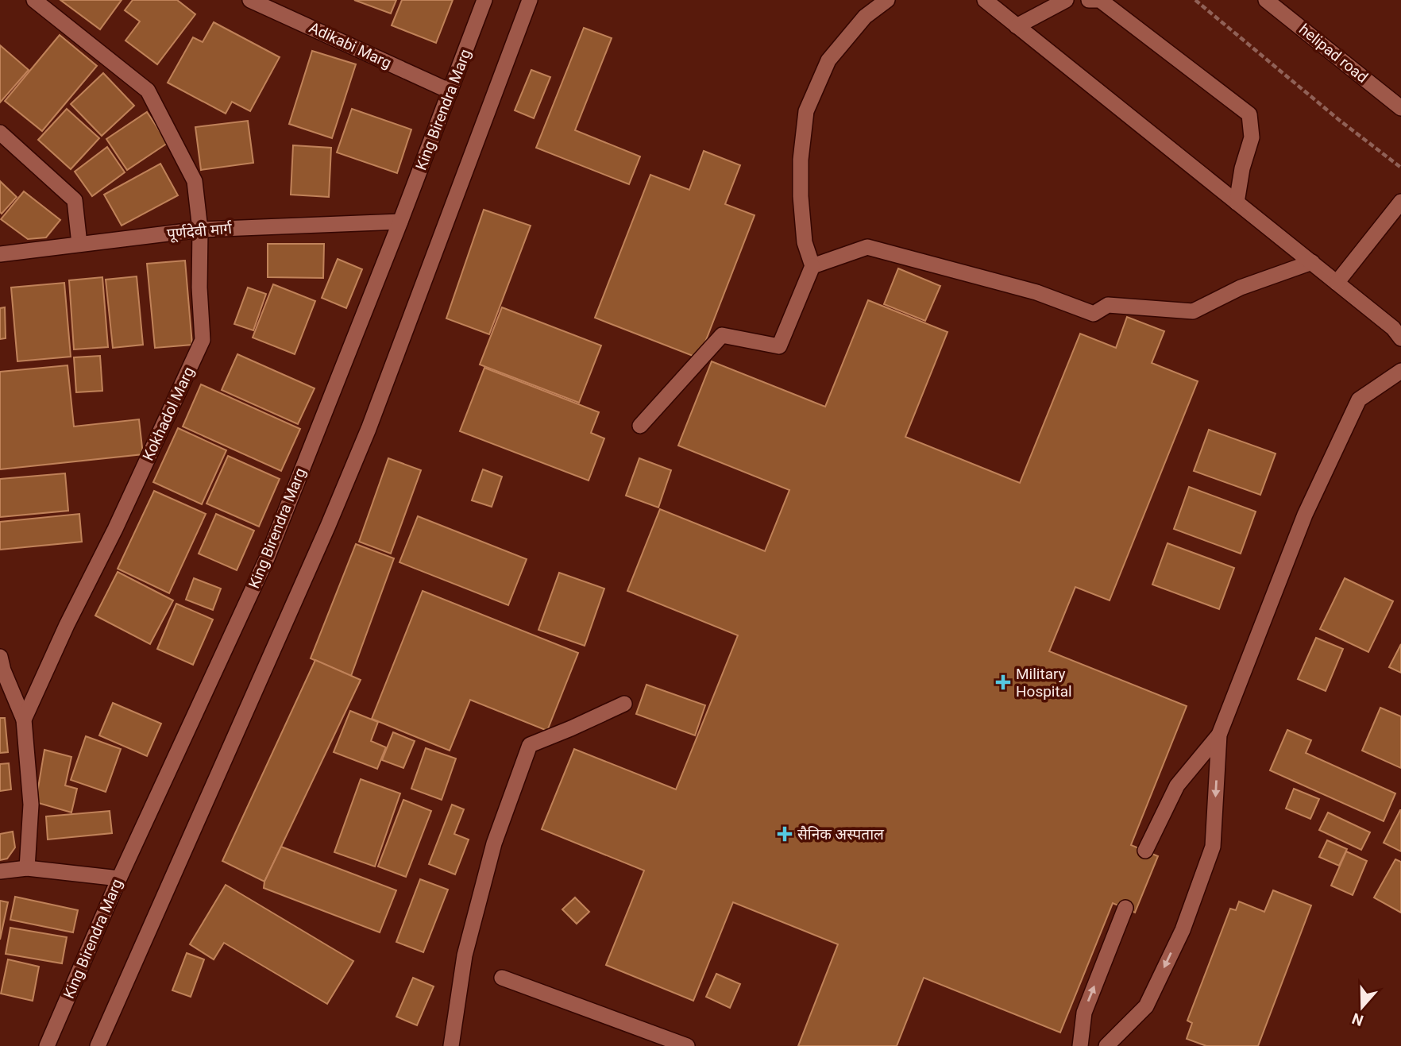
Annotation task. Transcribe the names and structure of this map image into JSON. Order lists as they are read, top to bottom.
{
  "streets": {
    "street": [
      "Adikabi Marg",
      "helipad road",
      "King Birendra Marg",
      "पूर्णदेवी मार्ग",
      "Kokhadol Marg"
    ]
  },
  "crossings": [
    ["Adikabi Marg", "King Birendra Marg"],
    ["King Birendra Marg", "पूर्णदेवी मार्ग"],
    ["पूर्णदेवी मार्ग", "Kokhadol Marg"]
  ],
  "places": {
    "health": ["Military Hospital", "सैनिक अस्पताल"]
  },
  "north": "bottom"
}
